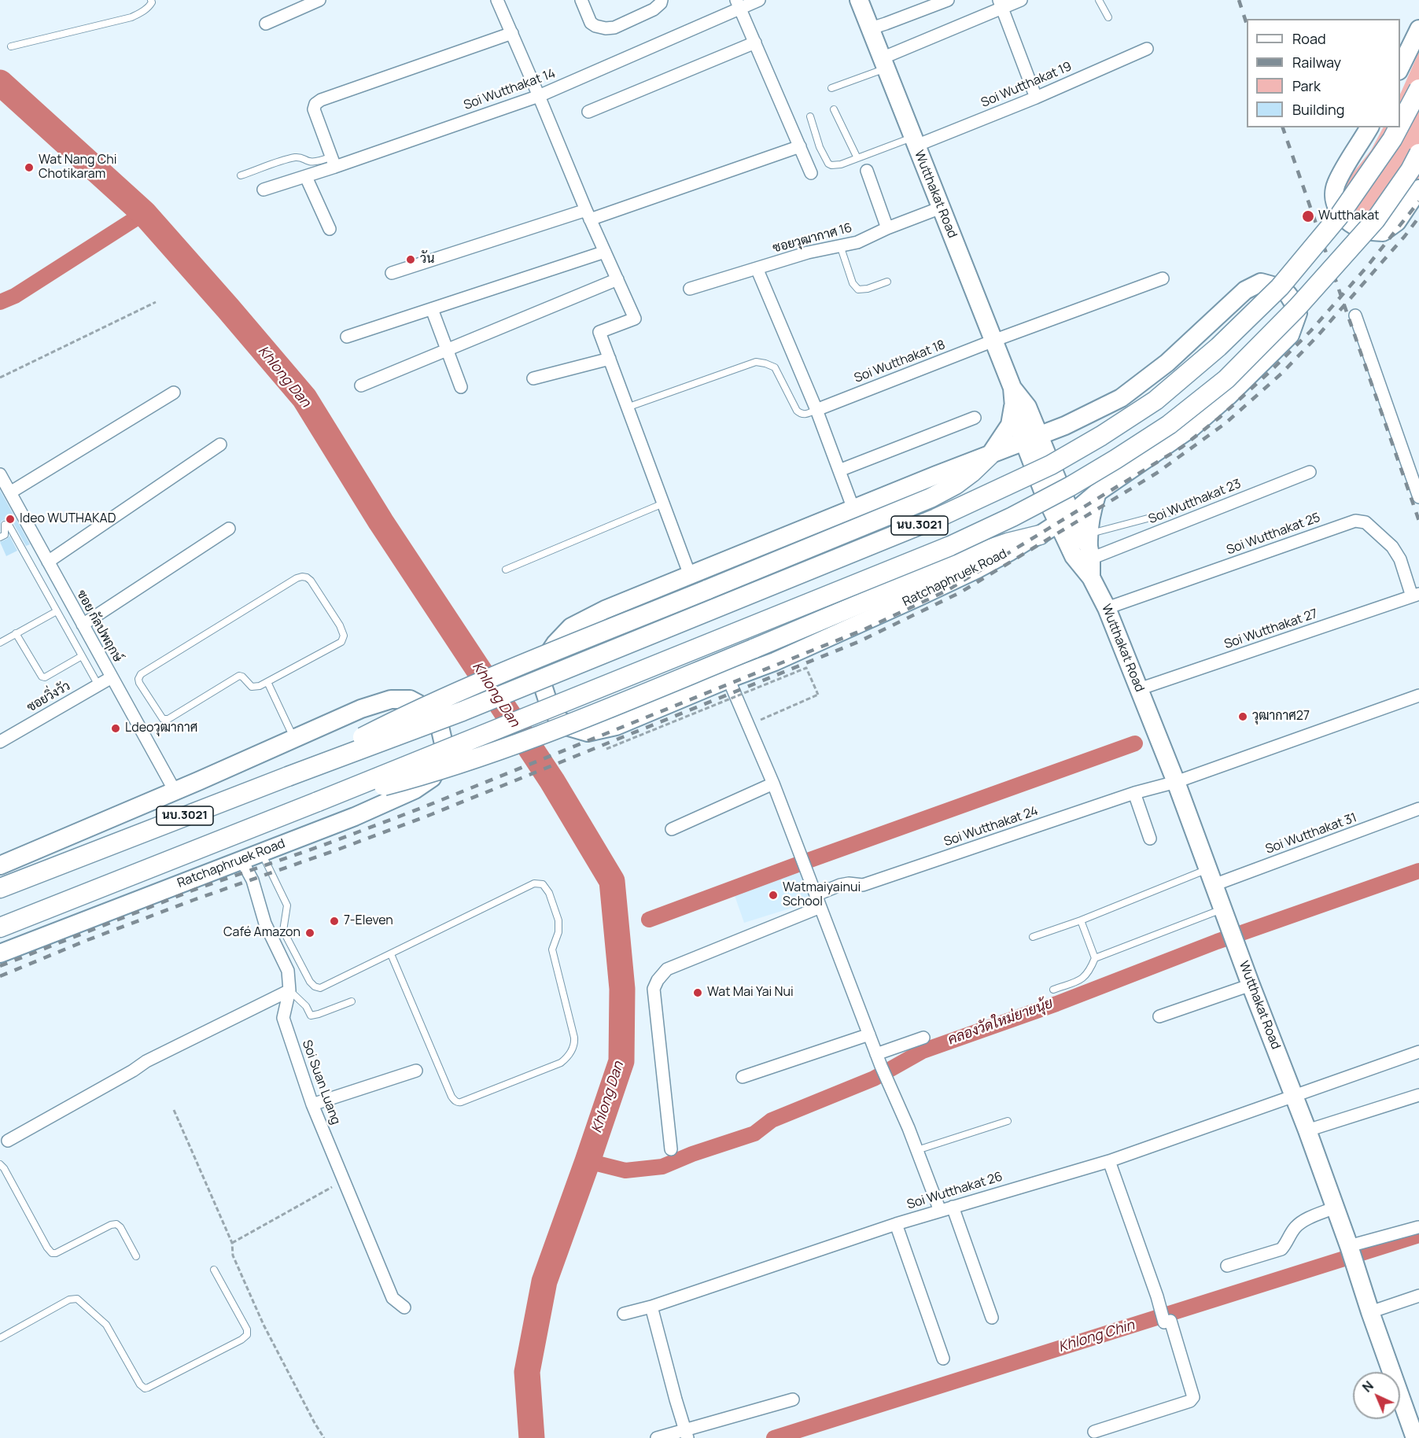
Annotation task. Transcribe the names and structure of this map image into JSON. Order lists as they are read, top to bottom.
{
  "streets": {
    "main road": ["Wutthakat Road", "นบ.3021", "Ratchaphruek Road"],
    "street": [
      "Soi Wutthakat 19",
      "Soi Wutthakat 14",
      "ซอยวุฒากาศ 16",
      "Soi Wutthakat 18",
      "Soi Wutthakat 23",
      "Soi Wutthakat 25",
      "ซอย กัลปพฤกษ์",
      "Soi Wutthakat 27",
      "ซอยวิ่งวัว",
      "Soi Wutthakat 24",
      "Soi Wutthakat 31",
      "Soi Suan Luang",
      "Soi Wutthakat 26"
    ]
  },
  "crossings": [
    ["Soi Wutthakat 19", "Wutthakat Road"],
    ["Wutthakat Road", "ซอยวุฒากาศ 16"],
    ["Wutthakat Road", "Soi Wutthakat 18"],
    ["Wutthakat Road", "Soi Wutthakat 23"],
    ["Wutthakat Road", "Soi Wutthakat 25"],
    ["Wutthakat Road", "Ratchaphruek Road"],
    ["Wutthakat Road", "Soi Wutthakat 27"],
    ["Wutthakat Road", "Soi Wutthakat 24"],
    ["Wutthakat Road", "Soi Wutthakat 31"],
    ["Wutthakat Road", "Soi Wutthakat 26"],
    ["Soi Wutthakat 25", "Soi Wutthakat 27"],
    ["Ratchaphruek Road", "ซอย กัลปพฤกษ์"],
    ["Ratchaphruek Road", "Soi Suan Luang"],
    ["ซอย กัลปพฤกษ์", "ซอยวิ่งวัว"]
  ],
  "water": ["Khlong Dan", "คลองวัดใหม่ยายนุ้ย", "Khlong Chin"],
  "places": [
    "Wat Nang Chi Chotikaram",
    "Wutthakat",
    "วัน",
    "Ideo WUTHAKAD",
    "วุฒากาศ27",
    "Ldeoวุฒากาศ",
    "Watmaiyainui School",
    "7-Eleven",
    "Café Amazon",
    "Wat Mai Yai Nui"
  ],
  "legend": [
    "Road",
    "Railway",
    "Park",
    "Building"
  ],
  "north": "top left"
}
